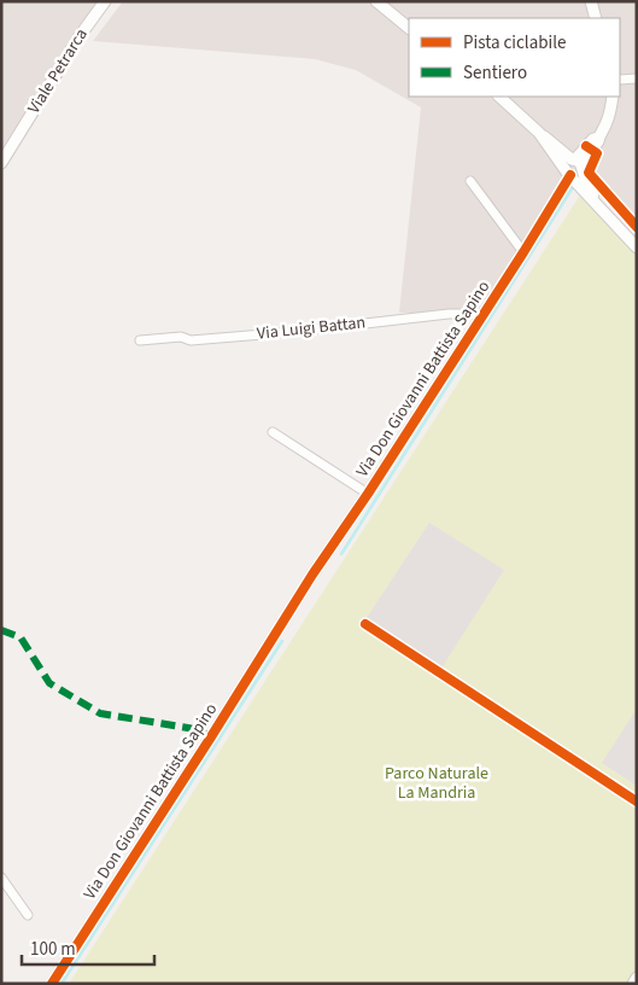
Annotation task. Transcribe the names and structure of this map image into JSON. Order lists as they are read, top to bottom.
{
  "streets": {
    "street": ["Viale Petrarca", "Via Luigi Battan", "Via Don Giovanni Battista Sapino"]
  },
  "crossings": [
    ["Via Luigi Battan", "Via Don Giovanni Battista Sapino"]
  ],
  "parks": ["Parco Naturale La Mandria"],
  "legend": ["Pista ciclabile", "Sentiero"],
  "scale_bar": "100 m"
}
